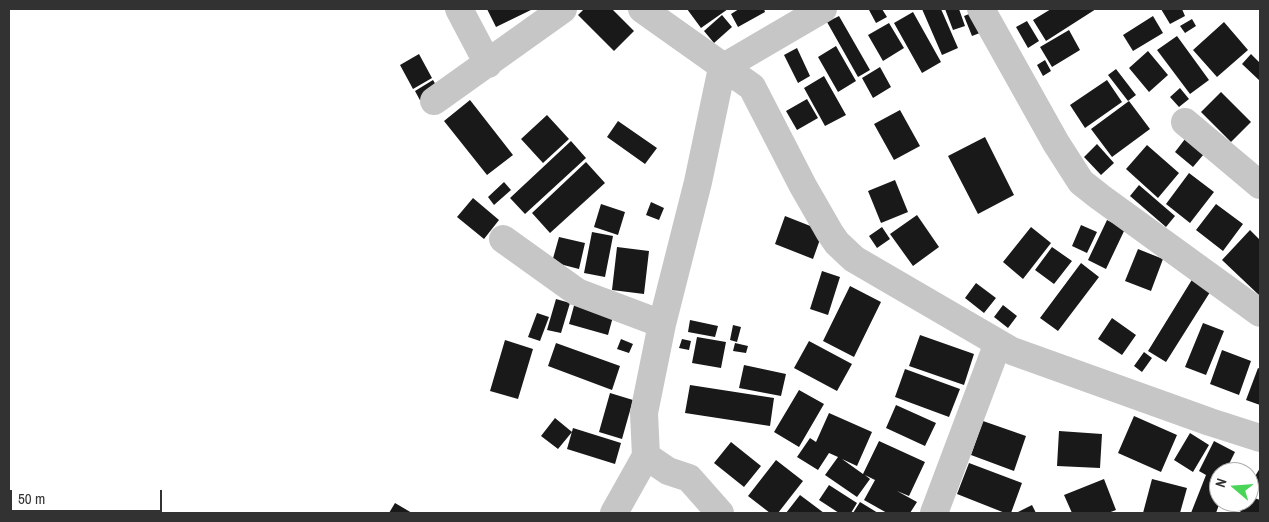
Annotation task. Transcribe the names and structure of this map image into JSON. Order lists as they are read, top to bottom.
{
  "scale_bar": "50 m",
  "north": "left"
}
